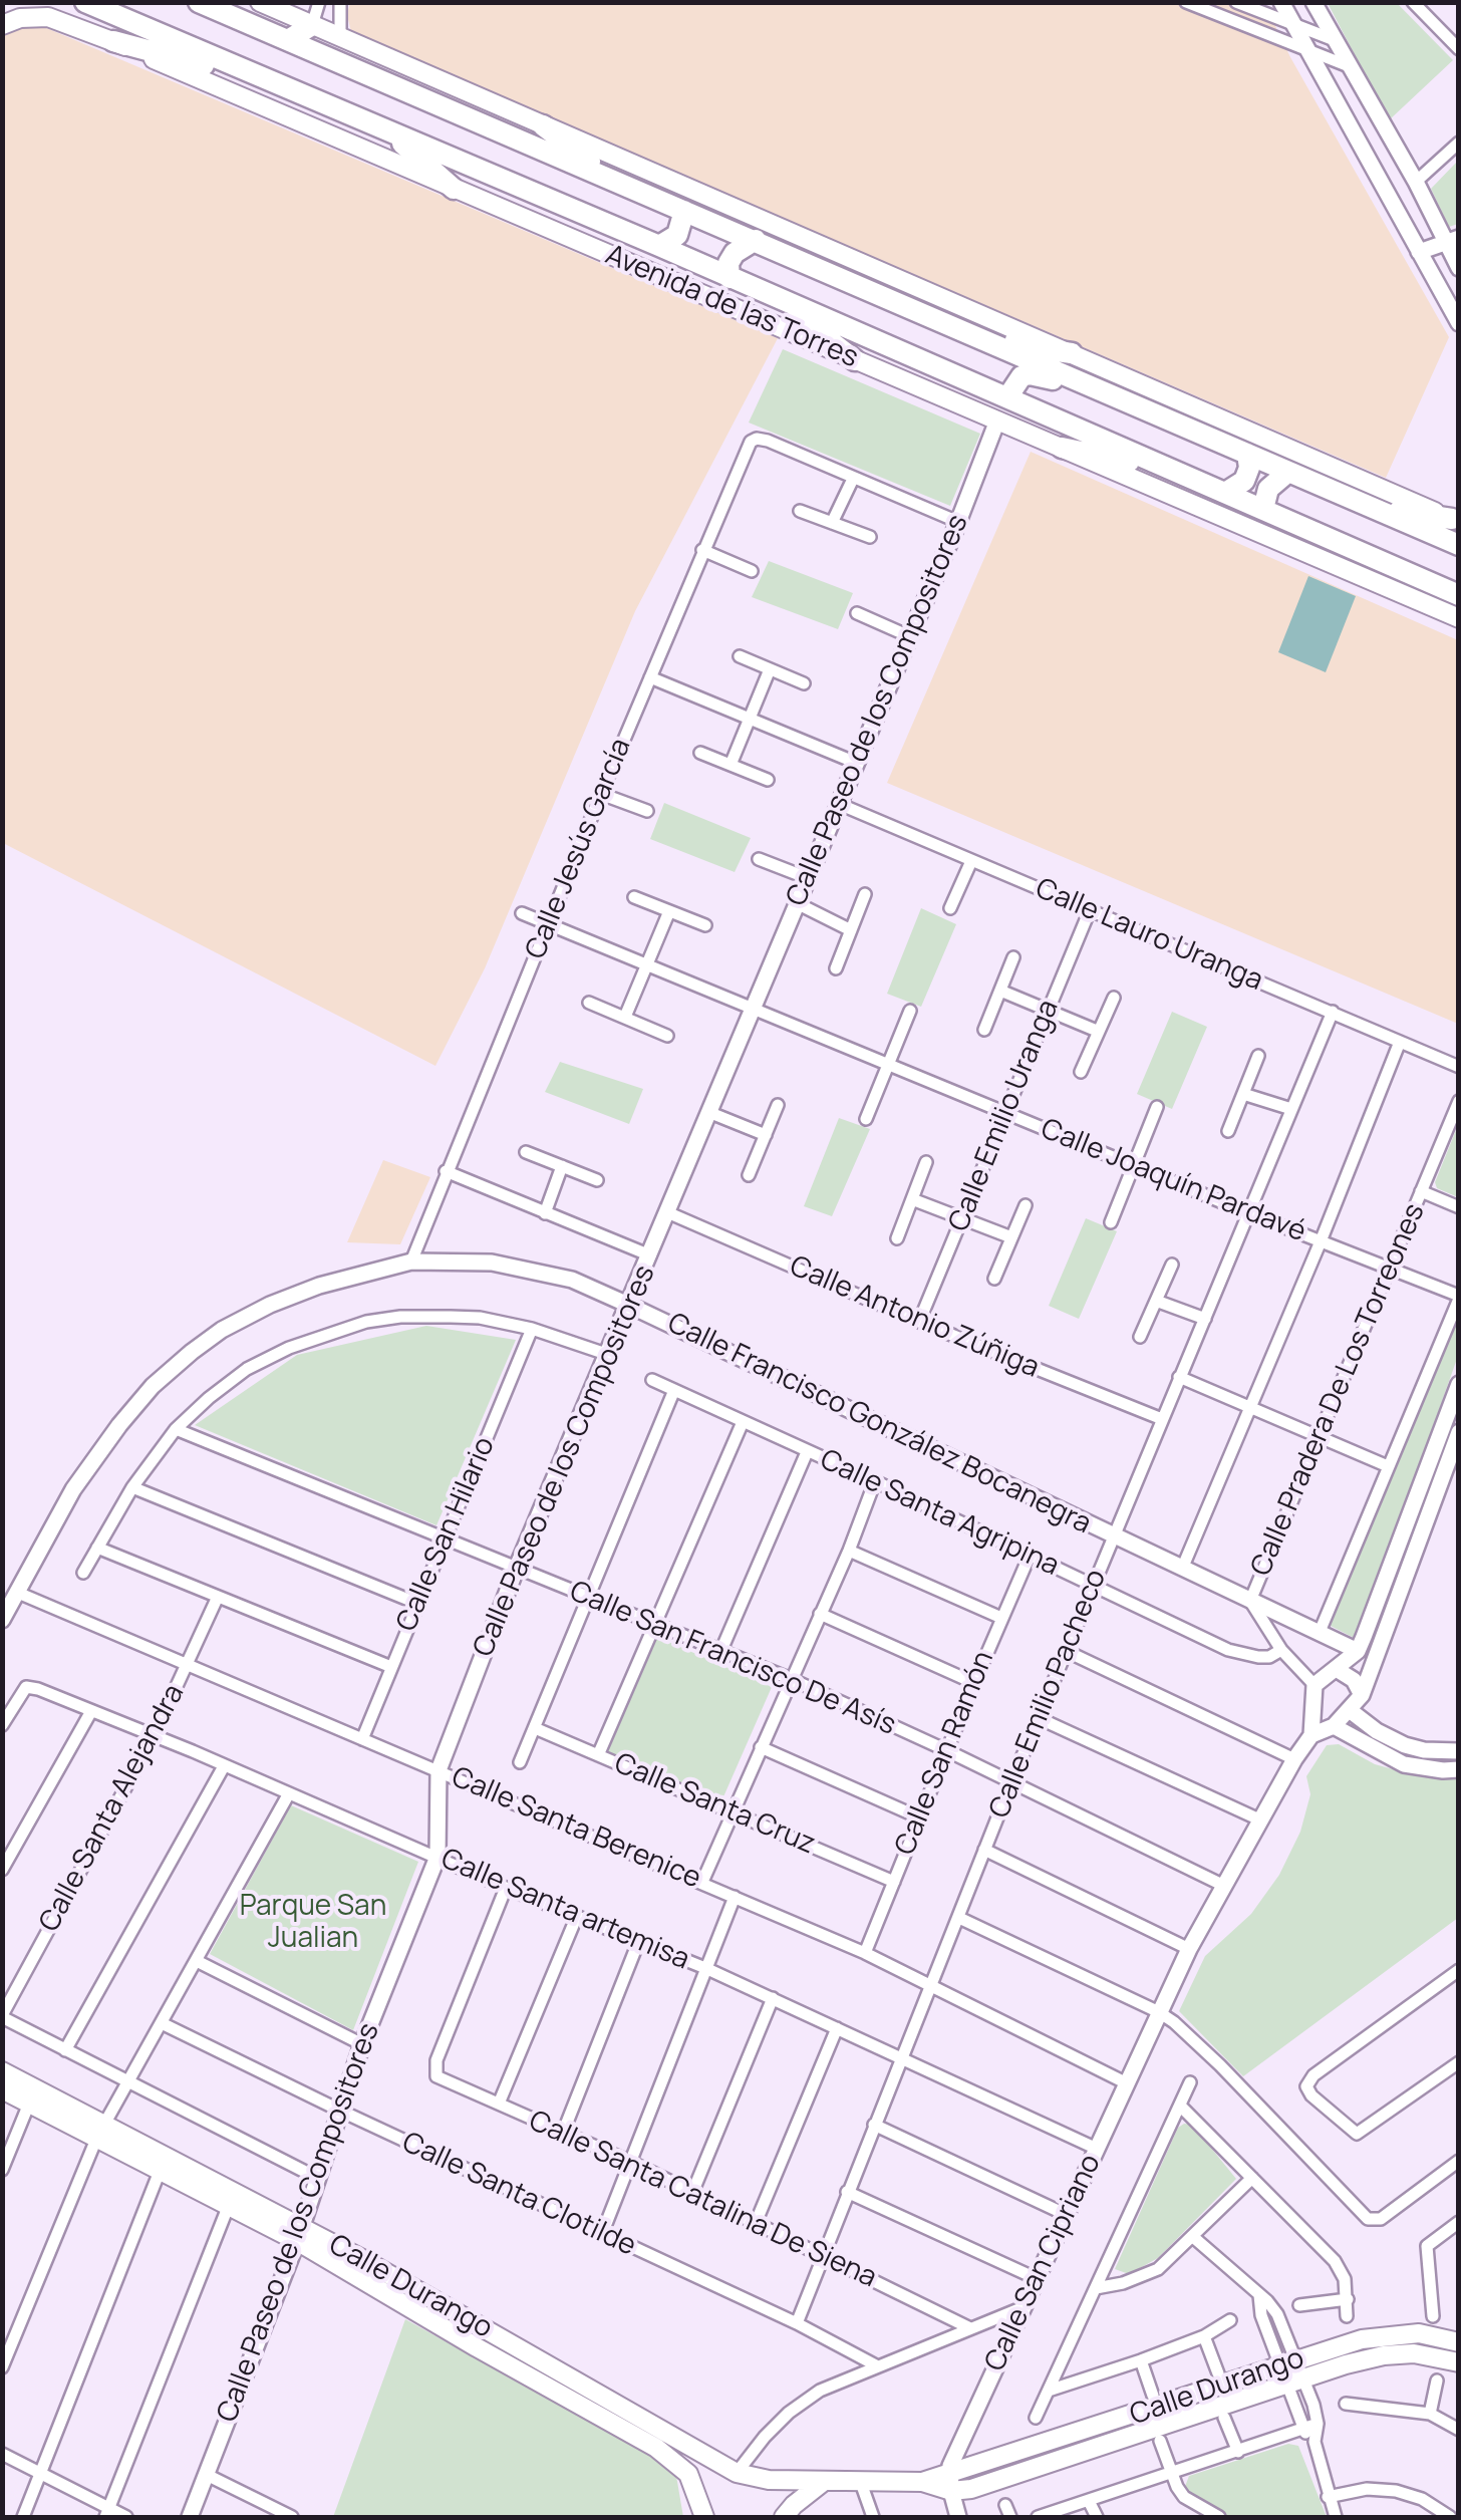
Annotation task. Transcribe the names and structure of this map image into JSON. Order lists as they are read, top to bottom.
{
  "streets": {
    "highway": ["Avenida de las Torres"],
    "main road": ["Calle Durango"],
    "street": [
      "Calle Paseo de los Compositores",
      "Calle Jesús García",
      "Calle Lauro Uranga",
      "Calle Emilio Uranga",
      "Calle Joaquín Pardavé",
      "Calle Antonio Zúñiga",
      "Calle Pradera De Los Torreones",
      "Calle Francisco González Bocanegra",
      "Calle Santa Agripina",
      "Calle San Hilario",
      "Calle San Francisco De Asís",
      "Calle Emilio Pacheco",
      "Calle San Ramón",
      "Calle Santa Cruz",
      "Calle Santa Alejandra",
      "Calle Santa Berenice",
      "Calle Santa artemisa",
      "Calle Santa Clotilde",
      "Calle Santa Catalina De Siena",
      "Calle San Cipriano"
    ]
  },
  "crossings": [
    ["Avenida de las Torres", "Calle Paseo de los Compositores"],
    ["Calle Paseo de los Compositores", "Calle Lauro Uranga"],
    ["Calle Paseo de los Compositores", "Calle Joaquín Pardavé"],
    ["Calle Paseo de los Compositores", "Calle Antonio Zúñiga"],
    ["Calle Paseo de los Compositores", "Calle Francisco González Bocanegra"],
    ["Calle Paseo de los Compositores", "Calle San Francisco De Asís"],
    ["Calle Paseo de los Compositores", "Calle Santa Berenice"],
    ["Calle Paseo de los Compositores", "Calle Santa artemisa"],
    ["Calle Paseo de los Compositores", "Calle Santa Clotilde"],
    ["Calle Paseo de los Compositores", "Calle Durango"],
    ["Calle Jesús García", "Calle Joaquín Pardavé"],
    ["Calle Jesús García", "Calle Francisco González Bocanegra"],
    ["Calle Lauro Uranga", "Calle Emilio Uranga"],
    ["Calle Lauro Uranga", "Calle Emilio Pacheco"],
    ["Calle Emilio Uranga", "Calle Joaquín Pardavé"],
    ["Calle Emilio Uranga", "Calle Antonio Zúñiga"],
    ["Calle Joaquín Pardavé", "Calle Pradera De Los Torreones"],
    ["Calle Joaquín Pardavé", "Calle Emilio Pacheco"],
    ["Calle Antonio Zúñiga", "Calle Emilio Pacheco"],
    ["Calle Pradera De Los Torreones", "Calle Francisco González Bocanegra"],
    ["Calle Pradera De Los Torreones", "Calle Santa Agripina"],
    ["Calle Francisco González Bocanegra", "Calle Emilio Pacheco"],
    ["Calle Francisco González Bocanegra", "Calle Santa Berenice"],
    ["Calle Santa Agripina", "Calle Emilio Pacheco"],
    ["Calle Santa Agripina", "Calle San Ramón"],
    ["Calle San Hilario", "Calle San Francisco De Asís"],
    ["Calle San Hilario", "Calle Santa Berenice"],
    ["Calle San Francisco De Asís", "Calle Emilio Pacheco"],
    ["Calle San Francisco De Asís", "Calle San Ramón"],
    ["Calle San Francisco De Asís", "Calle San Cipriano"],
    ["Calle Emilio Pacheco", "Calle Santa Berenice"],
    ["Calle Emilio Pacheco", "Calle Santa artemisa"],
    ["Calle Emilio Pacheco", "Calle Santa Clotilde"],
    ["Calle Emilio Pacheco", "Calle Santa Catalina De Siena"],
    ["Calle San Ramón", "Calle Santa Cruz"],
    ["Calle San Ramón", "Calle Santa Berenice"],
    ["Calle Santa Alejandra", "Calle Santa Berenice"],
    ["Calle Santa Alejandra", "Calle Santa artemisa"],
    ["Calle Santa Berenice", "Calle San Cipriano"],
    ["Calle Santa artemisa", "Calle Santa Catalina De Siena"],
    ["Calle Santa artemisa", "Calle San Cipriano"],
    ["Calle San Cipriano", "Calle Durango"]
  ],
  "parks": ["Parque San Jualian"]
}
